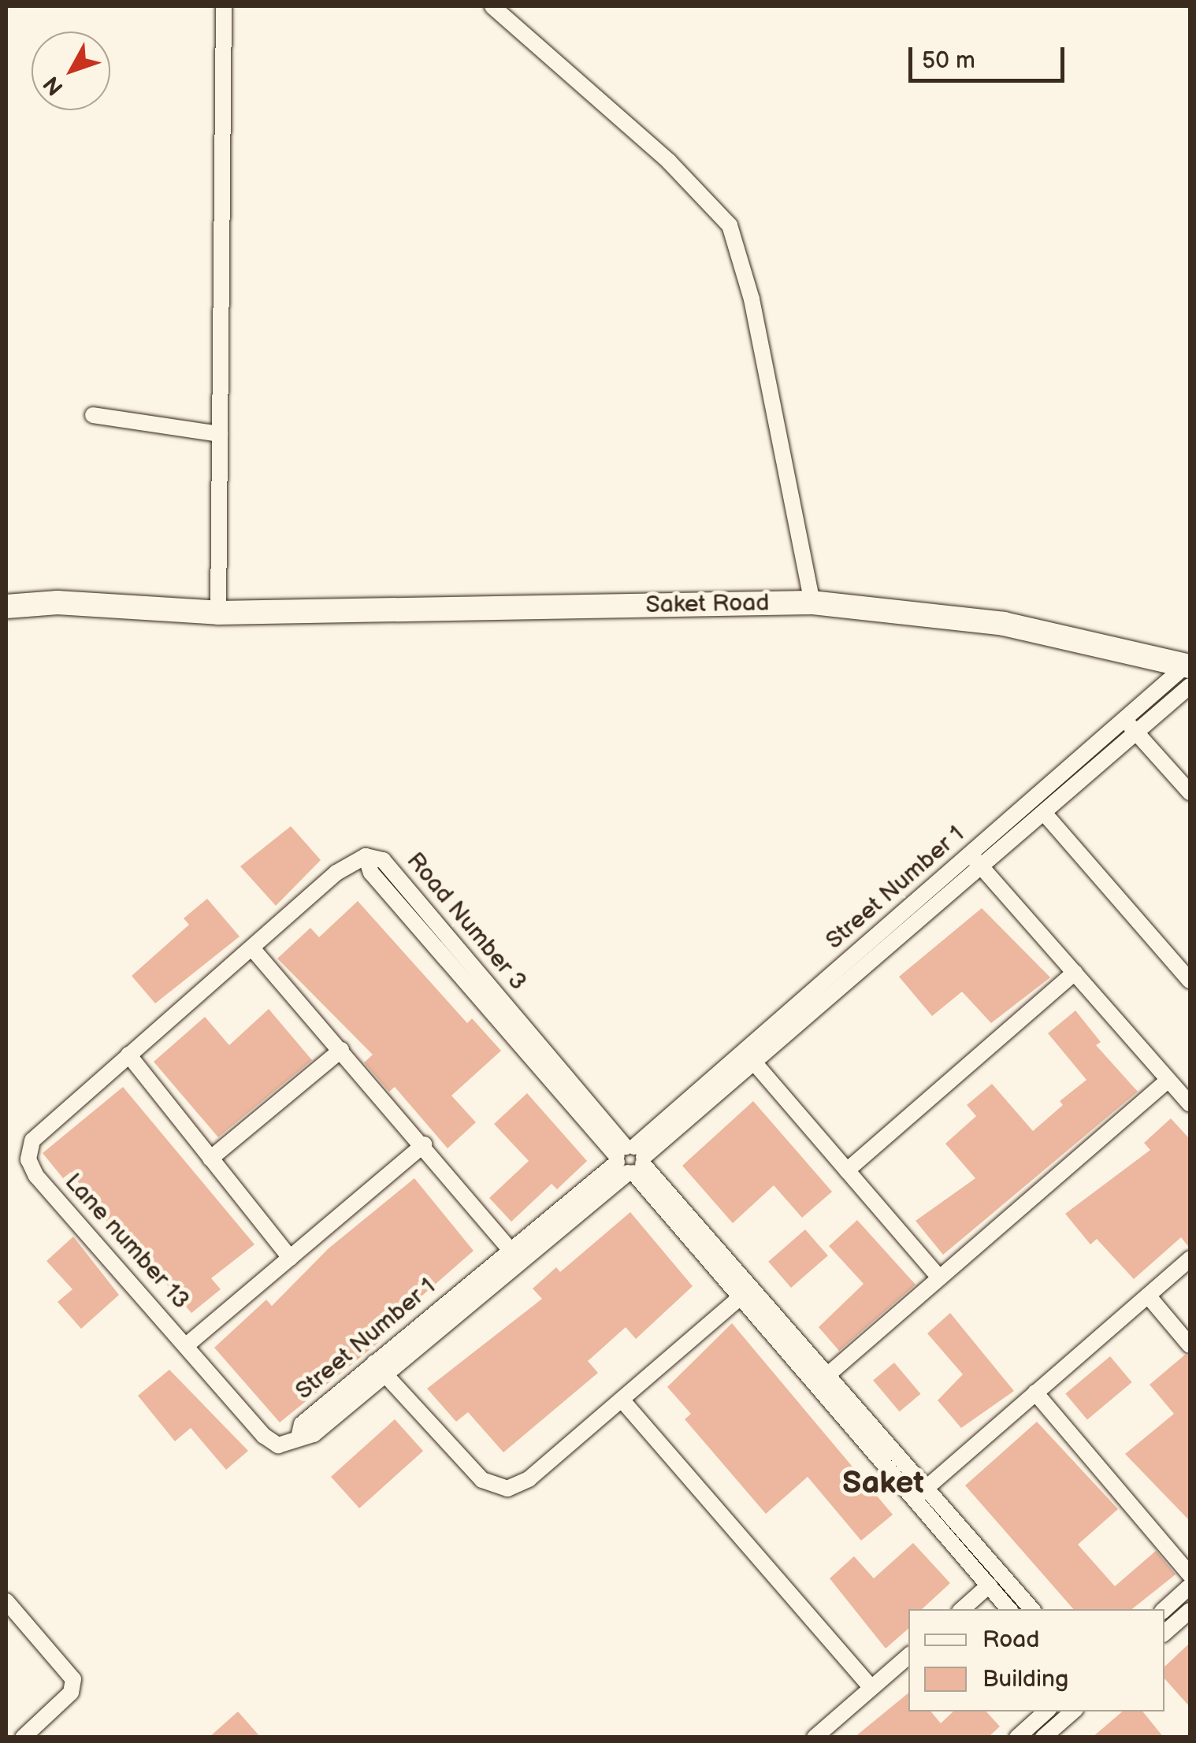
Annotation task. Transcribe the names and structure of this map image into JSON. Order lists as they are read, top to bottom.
{
  "streets": {
    "street": [
      "Saket Road",
      "Street Number 1",
      "Road Number 3",
      "Lane number 13"
    ]
  },
  "crossings": [
    ["Saket Road", "Street Number 1"],
    ["Street Number 1", "Road Number 3"],
    ["Street Number 1", "Lane number 13"]
  ],
  "districts": ["Saket"],
  "legend": ["Road", "Building"],
  "scale_bar": "50 m",
  "north": "bottom left"
}
